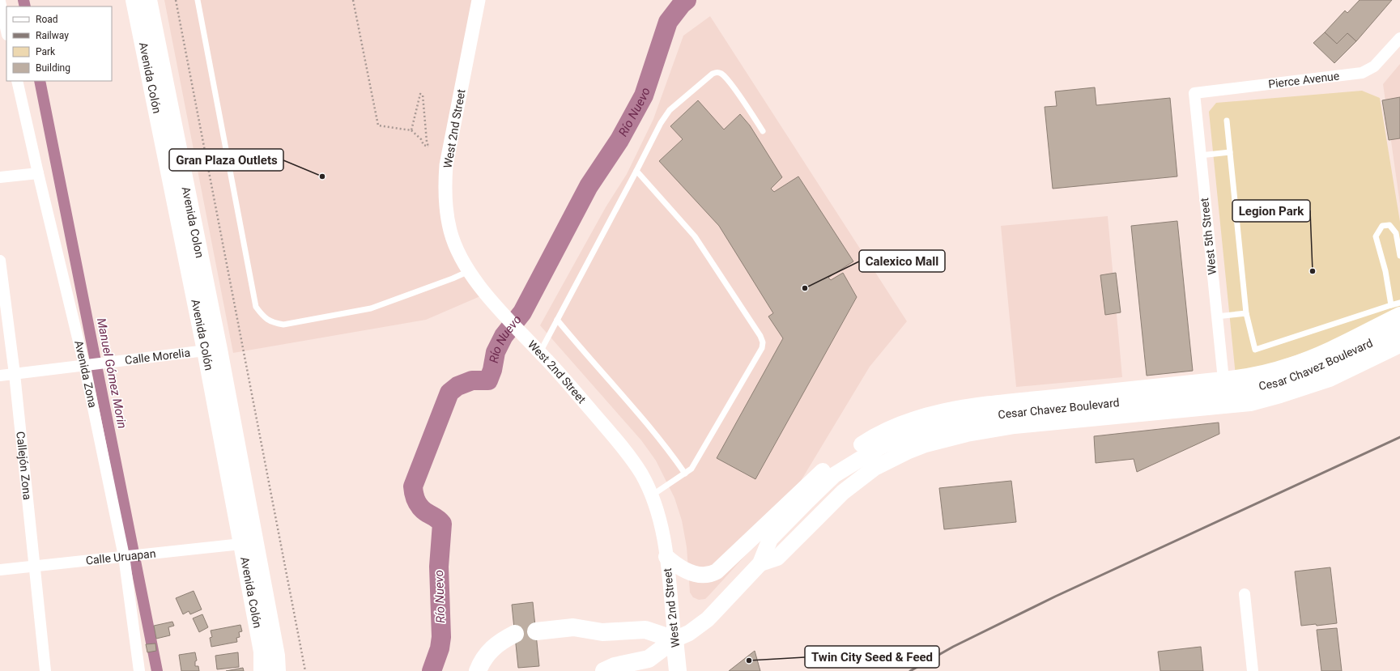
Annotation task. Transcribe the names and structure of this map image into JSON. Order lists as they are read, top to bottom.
{
  "streets": {
    "main road": [
      "Avenida Colón",
      "West 2nd Street",
      "Avenida Colon",
      "Cesar Chavez Boulevard"
    ],
    "street": [
      "Pierce Avenue",
      "West 5th Street",
      "Calle Morelia",
      "Avenida Zona",
      "Callejón Zona",
      "Calle Uruapan"
    ]
  },
  "crossings": [
    ["Avenida Colón", "Avenida Colon"],
    ["Avenida Colón", "Calle Morelia"],
    ["Avenida Colón", "Calle Uruapan"],
    ["Pierce Avenue", "West 5th Street"],
    ["West 2nd Street", "Cesar Chavez Boulevard"],
    ["Avenida Colon", "Calle Morelia"],
    ["Calle Morelia", "Avenida Zona"],
    ["Calle Morelia", "Callejón Zona"],
    ["Avenida Zona", "Calle Uruapan"],
    ["Callejón Zona", "Calle Uruapan"]
  ],
  "water": ["Río Nuevo", "Manuel Gómez Morin"],
  "places": [
    "Gran Plaza Outlets",
    "Legion Park",
    "Calexico Mall",
    "Twin City Seed & Feed"
  ],
  "legend": [
    "Road",
    "Railway",
    "Park",
    "Building"
  ]
}
